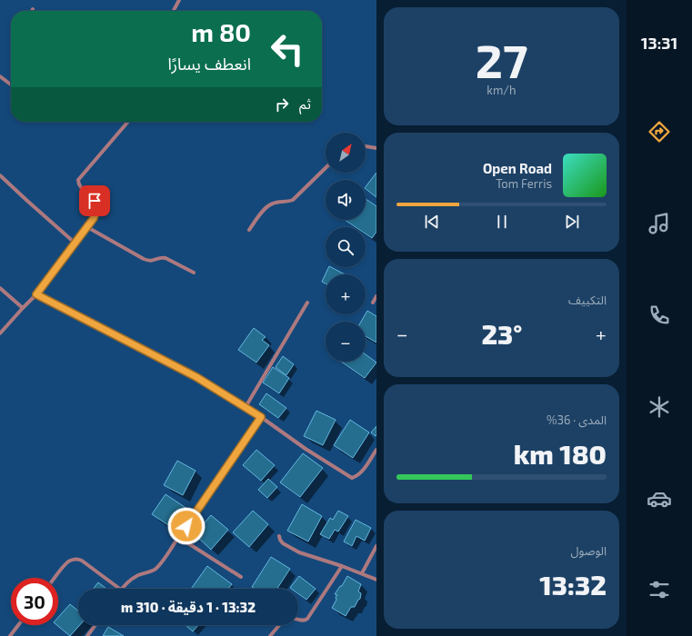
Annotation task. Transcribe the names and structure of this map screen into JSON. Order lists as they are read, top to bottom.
{
  "north": "top right",
  "page": {
    "tabs": "13:31",
    "tile": [
      ["27", "km/h"],
      "التكييف",
      ["المدى · 36%", "180 km"],
      ["الوصول", "13:32"]
    ],
    "turn": ["80 m", "انعطف يسارًا"],
    "then": "ثم",
    "map_buttons": ["+", "−"],
    "song": ["Open Road", "Tom Ferris"],
    "heat": ["−", "23°", "+"],
    "limit": "30",
    "trip": "13:32 · 1 دقيقة · 310 m"
  }
}
